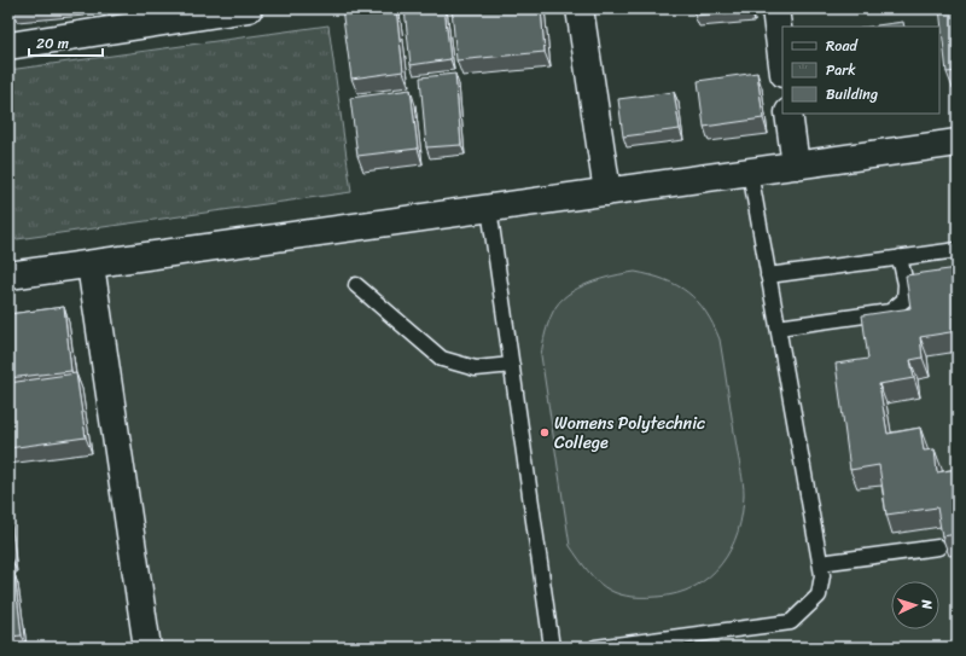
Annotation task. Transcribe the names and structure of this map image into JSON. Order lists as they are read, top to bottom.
{
  "places": ["Womens Polytechnic College"],
  "legend": ["Road", "Park", "Building"],
  "scale_bar": "20 m",
  "north": "right"
}
